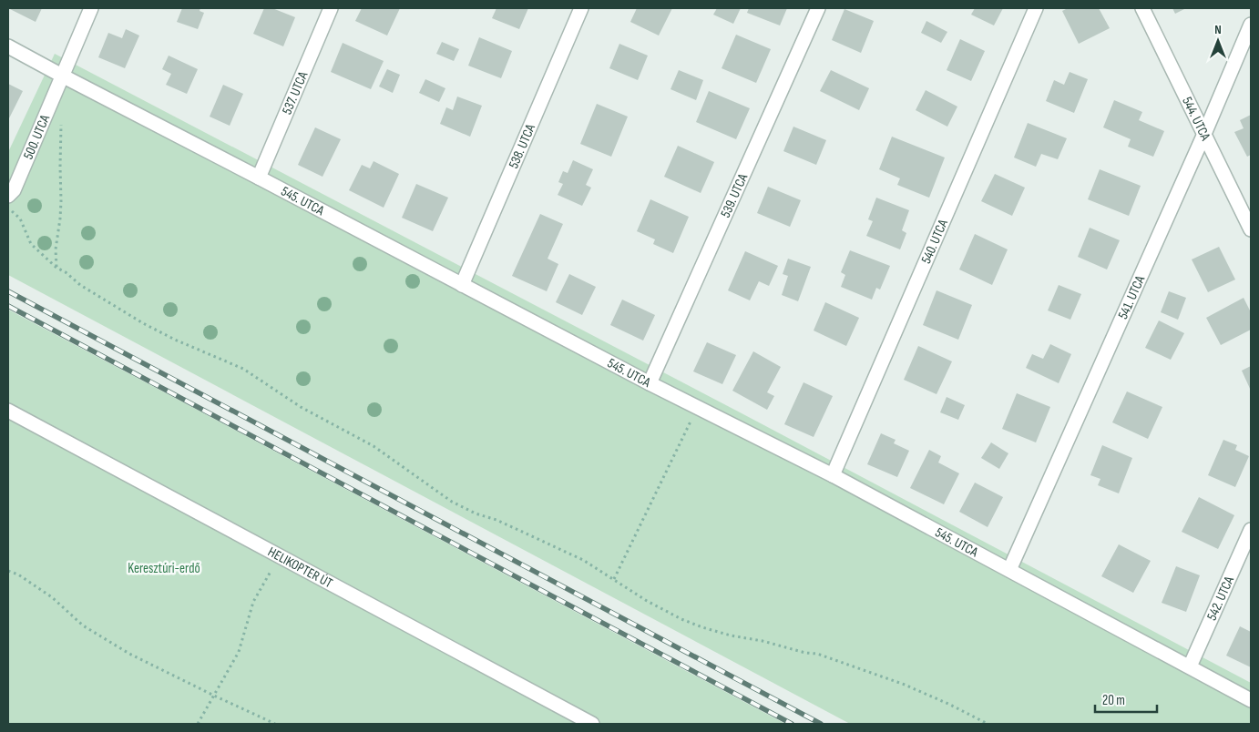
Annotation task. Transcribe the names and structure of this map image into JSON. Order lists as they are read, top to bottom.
{
  "streets": {
    "street": [
      "537. UTCA",
      "544. UTCA",
      "500. UTCA",
      "538. UTCA",
      "539. UTCA",
      "545. UTCA",
      "540. UTCA",
      "541. UTCA",
      "HELIKOPTER ÚT",
      "542. UTCA"
    ]
  },
  "crossings": [
    ["537. UTCA", "545. UTCA"],
    ["544. UTCA", "541. UTCA"],
    ["500. UTCA", "545. UTCA"],
    ["538. UTCA", "545. UTCA"],
    ["539. UTCA", "545. UTCA"],
    ["545. UTCA", "540. UTCA"],
    ["545. UTCA", "541. UTCA"],
    ["545. UTCA", "542. UTCA"]
  ],
  "parks": ["Keresztúri-erdő"],
  "scale_bar": "20 m",
  "north": "top"
}
